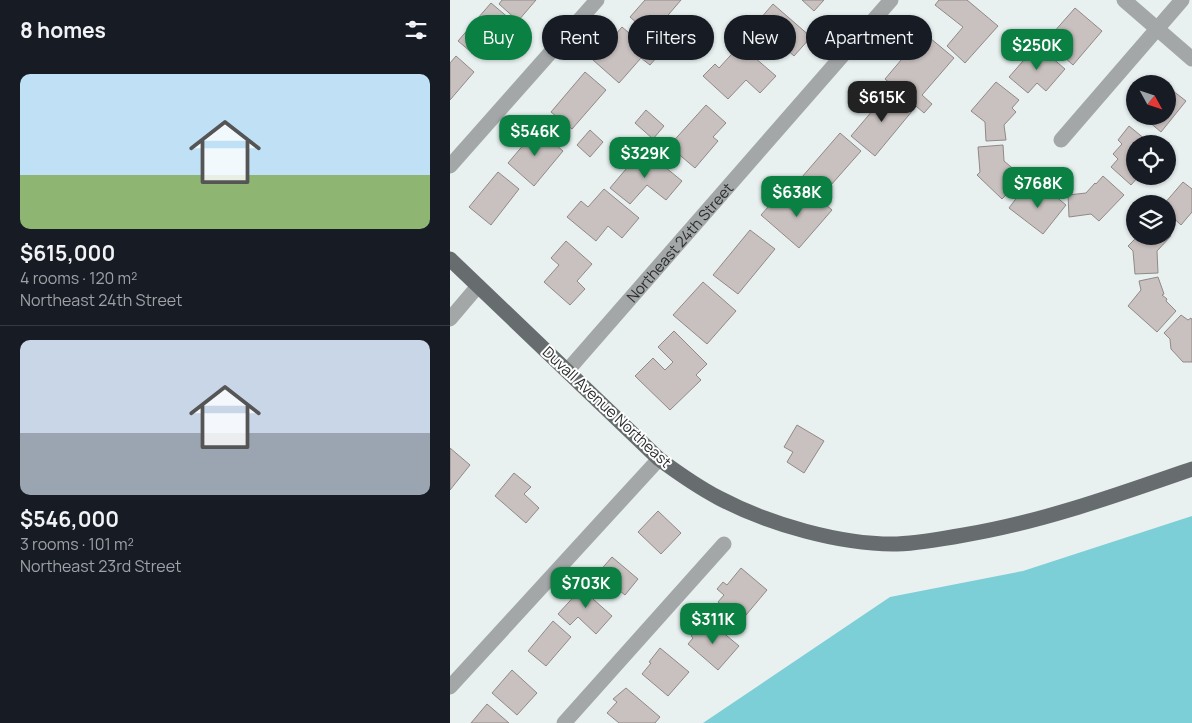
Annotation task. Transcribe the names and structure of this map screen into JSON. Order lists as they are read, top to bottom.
{
  "streets": {
    "main road": ["Duvall Avenue Northeast"],
    "street": ["Northeast 24th Street"]
  },
  "crossings": [
    ["Northeast 24th Street", "Duvall Avenue Northeast"]
  ],
  "north": "bottom right",
  "page": {
    "heading": "8 homes",
    "chip": [
      "Buy",
      "Rent",
      "Filters",
      "New",
      "Apartment"
    ],
    "price": [
      "$250K",
      "$615K",
      "$546K",
      "$329K",
      "$768K",
      "$638K",
      "$703K",
      "$311K"
    ],
    "list": [
      {
        "name": "$615,000",
        "note": "4 rooms · 120 m² · Northeast 24th Street"
      },
      {
        "name": "$546,000",
        "note": "3 rooms · 101 m² · Northeast 23rd Street"
      }
    ]
  }
}
